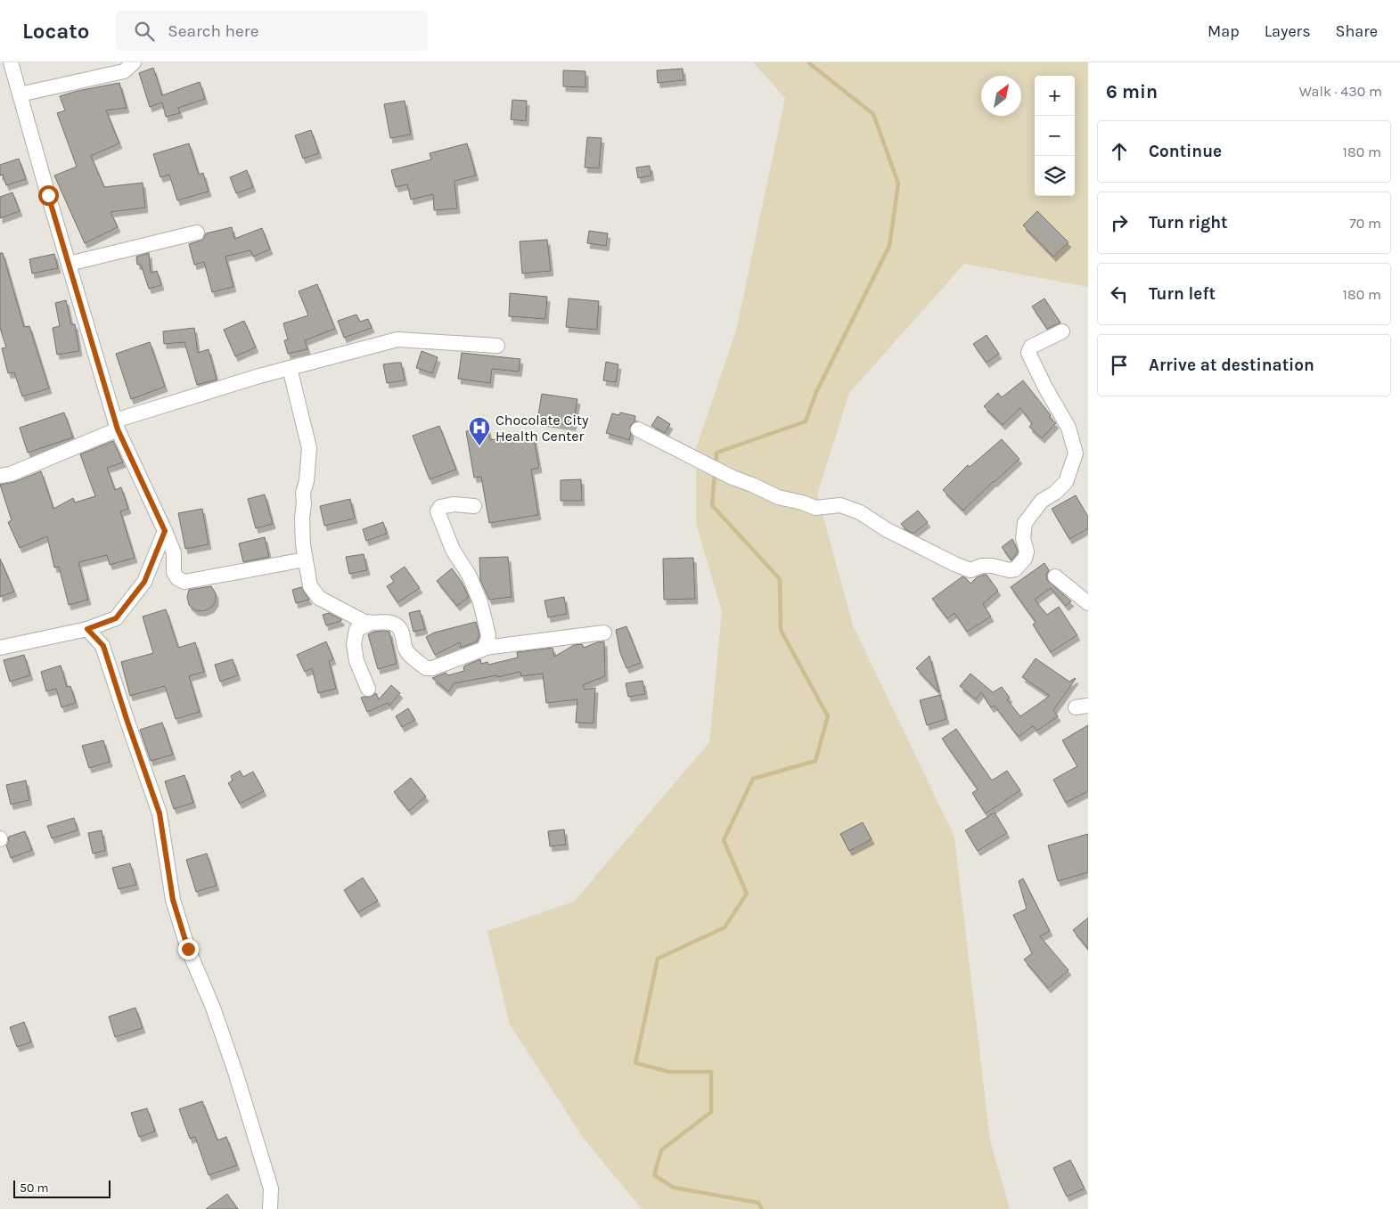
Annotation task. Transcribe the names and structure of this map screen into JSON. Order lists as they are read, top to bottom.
{
  "places": {
    "hospital": ["Chocolate City Health Center"]
  },
  "scale_bar": "50 m",
  "north": "top right",
  "page": {
    "header": "Locato",
    "search": "Search here",
    "nav": ["Map", "Layers", "Share"],
    "heading": ["6 min", "Walk · 430 m"],
    "map_buttons": ["+", "−"],
    "list": [
      ["Continue", "180 m"],
      ["Turn right", "70 m"],
      ["Turn left", "180 m"],
      "Arrive at destination"
    ],
    "scale": "50 m"
  }
}
